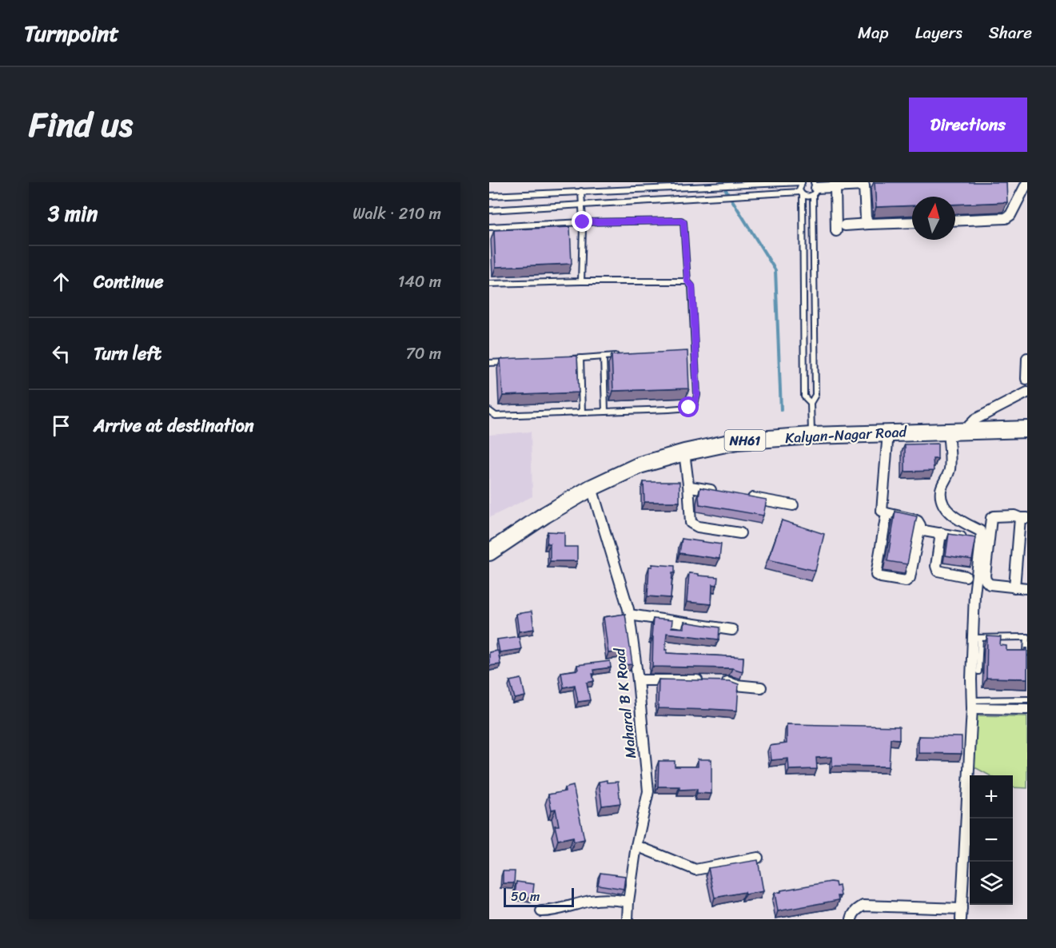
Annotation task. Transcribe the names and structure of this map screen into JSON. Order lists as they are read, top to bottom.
{
  "streets": {
    "highway": ["Kalyan-Nagar Road", "NH61"],
    "street": ["Maharal B K Road"]
  },
  "crossings": [
    ["Kalyan-Nagar Road", "Maharal B K Road"]
  ],
  "scale_bar": "50 m",
  "north": "top",
  "page": {
    "header": "Turnpoint",
    "nav": ["Map", "Layers", "Share"],
    "title": "Find us",
    "buttons": "Directions",
    "heading": ["3 min", "Walk · 210 m"],
    "list": [
      ["Continue", "140 m"],
      ["Turn left", "70 m"],
      "Arrive at destination"
    ],
    "map_buttons": ["+", "−"],
    "scale": "50 m"
  }
}
